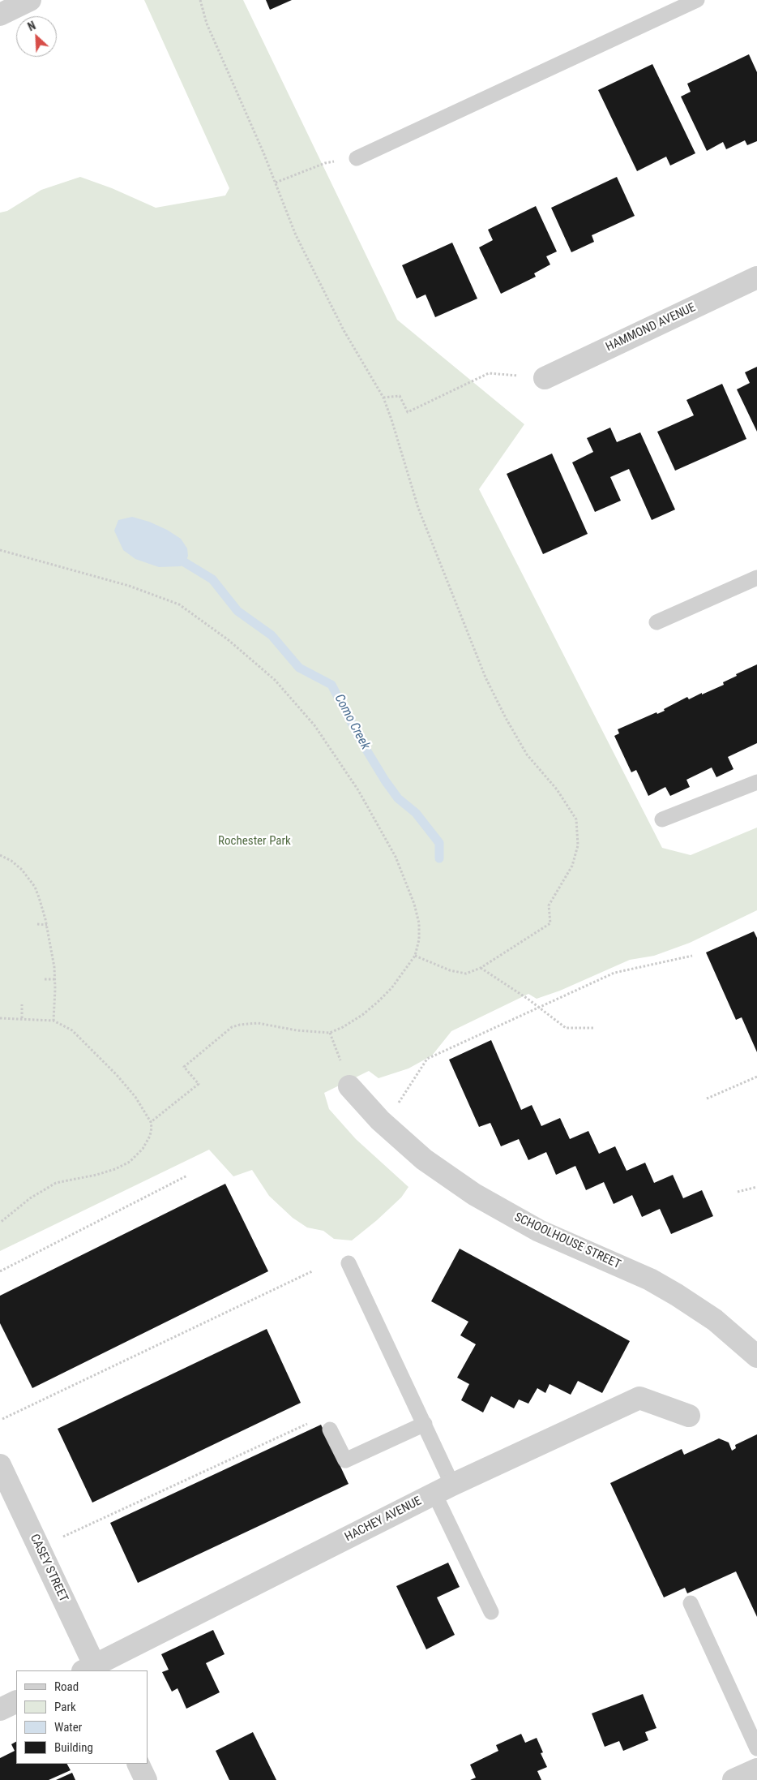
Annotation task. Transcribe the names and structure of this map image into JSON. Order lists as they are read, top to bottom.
{
  "streets": {
    "street": [
      "HAMMOND AVENUE",
      "SCHOOLHOUSE STREET",
      "HACHEY AVENUE",
      "CASEY STREET"
    ]
  },
  "crossings": [
    ["HACHEY AVENUE", "CASEY STREET"]
  ],
  "water": ["Como Creek"],
  "parks": ["Rochester Park"],
  "legend": [
    "Road",
    "Park",
    "Water",
    "Building"
  ],
  "north": "top left"
}
